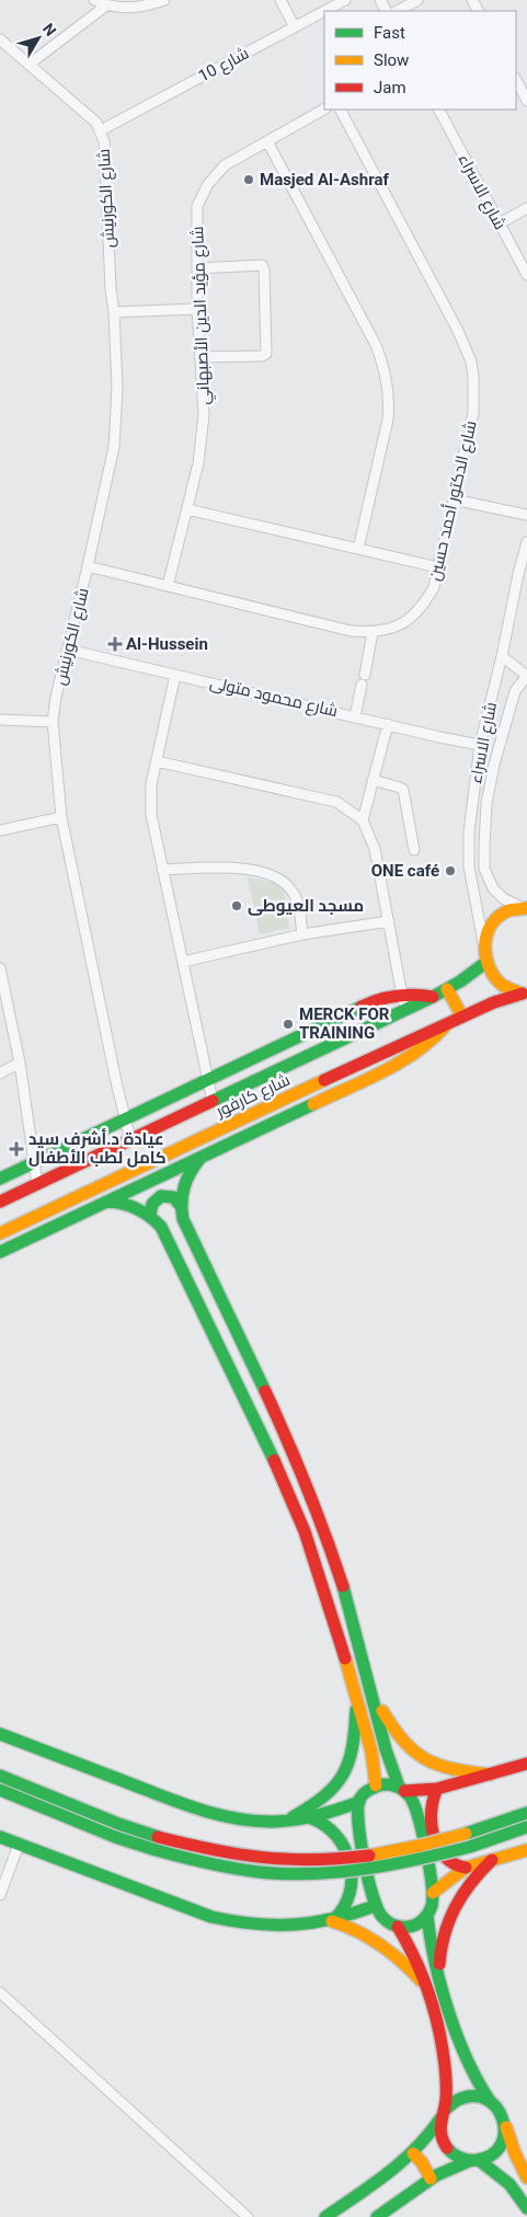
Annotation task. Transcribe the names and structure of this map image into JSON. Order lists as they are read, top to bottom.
{
  "streets": {
    "street": [
      "شارع 10",
      "شارع الاسراء",
      "شارع الكورنيش",
      "شارع مؤيد الدين الأصبهاني",
      "شارع الدكتور أحمد حسين",
      "شارع محمود متولى",
      "شارع كارفور"
    ]
  },
  "crossings": [
    ["شارع 10", "شارع الكورنيش"],
    ["شارع الاسراء", "شارع محمود متولى"],
    ["شارع الكورنيش", "شارع الدكتور أحمد حسين"],
    ["شارع الكورنيش", "شارع محمود متولى"],
    ["شارع الكورنيش", "شارع كارفور"],
    ["شارع مؤيد الدين الأصبهاني", "شارع الدكتور أحمد حسين"]
  ],
  "places": {
    "other": [
      "Masjed Al-Ashraf",
      "ONE café",
      "مسجد العيوطى",
      "MERCK FOR TRAINING"
    ],
    "health": ["Al-Hussein", "عيادة د.أشرف سيد كامل لطب الأطفال"]
  },
  "legend": ["Fast", "Slow", "Jam"],
  "north": "top right"
}
